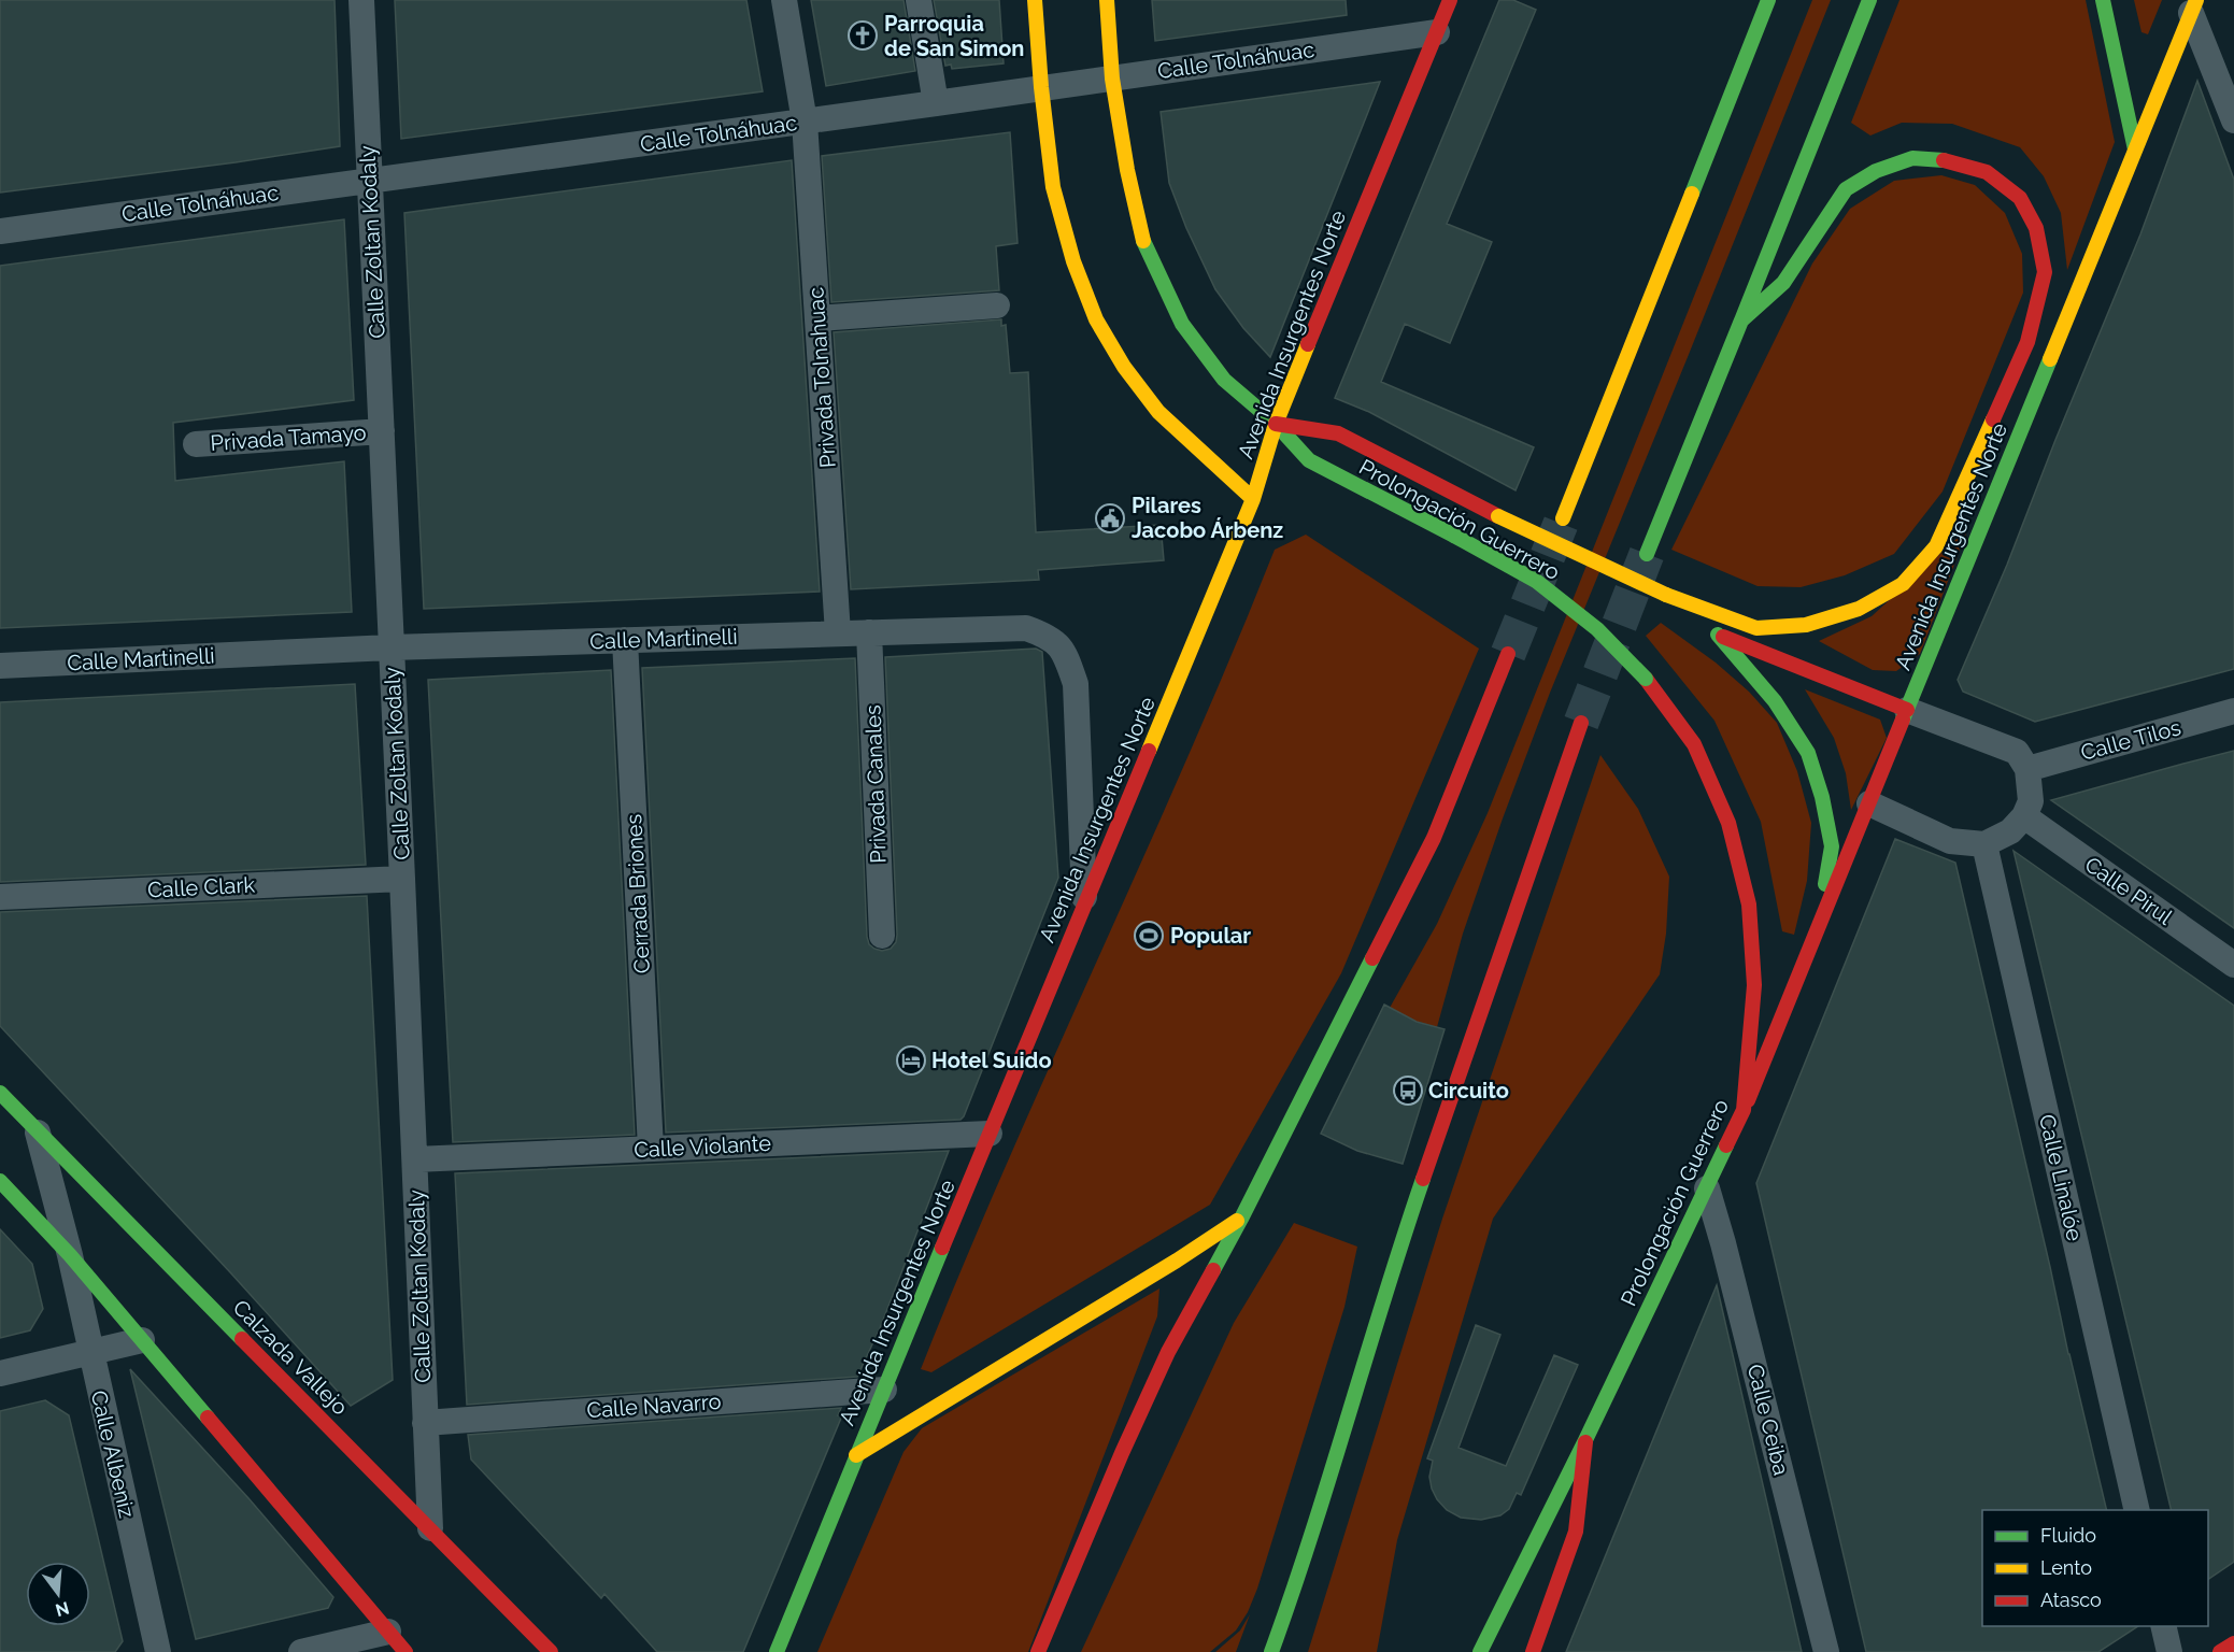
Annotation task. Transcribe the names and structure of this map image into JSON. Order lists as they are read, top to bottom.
{
  "streets": {
    "main road": ["Avenida Insurgentes Norte", "Prolongación Guerrero", "Calzada Vallejo"],
    "street": [
      "Calle Tolnáhuac",
      "Calle Zoltan Kodaly",
      "Privada Tolnahuac",
      "Privada Tamayo",
      "Calle Martinelli",
      "Calle Tilos",
      "Privada Canales",
      "Calle Clark",
      "Calle Pirul",
      "Cerrada Briones",
      "Calle Violante",
      "Calle Linalóe",
      "Calle Navarro",
      "Calle Ceiba",
      "Calle Albeniz"
    ]
  },
  "crossings": [
    ["Calle Tolnáhuac", "Calle Zoltan Kodaly"],
    ["Calle Tolnáhuac", "Avenida Insurgentes Norte"],
    ["Calle Tolnáhuac", "Privada Tolnahuac"],
    ["Calle Tolnáhuac", "Prolongación Guerrero"],
    ["Calle Zoltan Kodaly", "Privada Tamayo"],
    ["Calle Zoltan Kodaly", "Calle Martinelli"],
    ["Calle Zoltan Kodaly", "Calle Clark"],
    ["Calle Zoltan Kodaly", "Calle Violante"],
    ["Calle Zoltan Kodaly", "Calzada Vallejo"],
    ["Calle Zoltan Kodaly", "Calle Navarro"],
    ["Avenida Insurgentes Norte", "Prolongación Guerrero"],
    ["Avenida Insurgentes Norte", "Calle Martinelli"],
    ["Avenida Insurgentes Norte", "Calle Violante"],
    ["Avenida Insurgentes Norte", "Calle Navarro"],
    ["Privada Tolnahuac", "Calle Martinelli"],
    ["Prolongación Guerrero", "Calle Ceiba"],
    ["Calle Martinelli", "Privada Canales"],
    ["Calle Martinelli", "Cerrada Briones"],
    ["Cerrada Briones", "Calle Violante"],
    ["Calzada Vallejo", "Calle Albeniz"]
  ],
  "places": {
    "church": ["Parroquia de San Simon"],
    "public building": ["Pilares Jacobo Árbenz"],
    "sports": ["Popular"],
    "hotel": ["Hotel Suido"],
    "bus stop": ["Circuito"]
  },
  "legend": ["Fluido", "Lento", "Atasco"],
  "north": "bottom"
}
